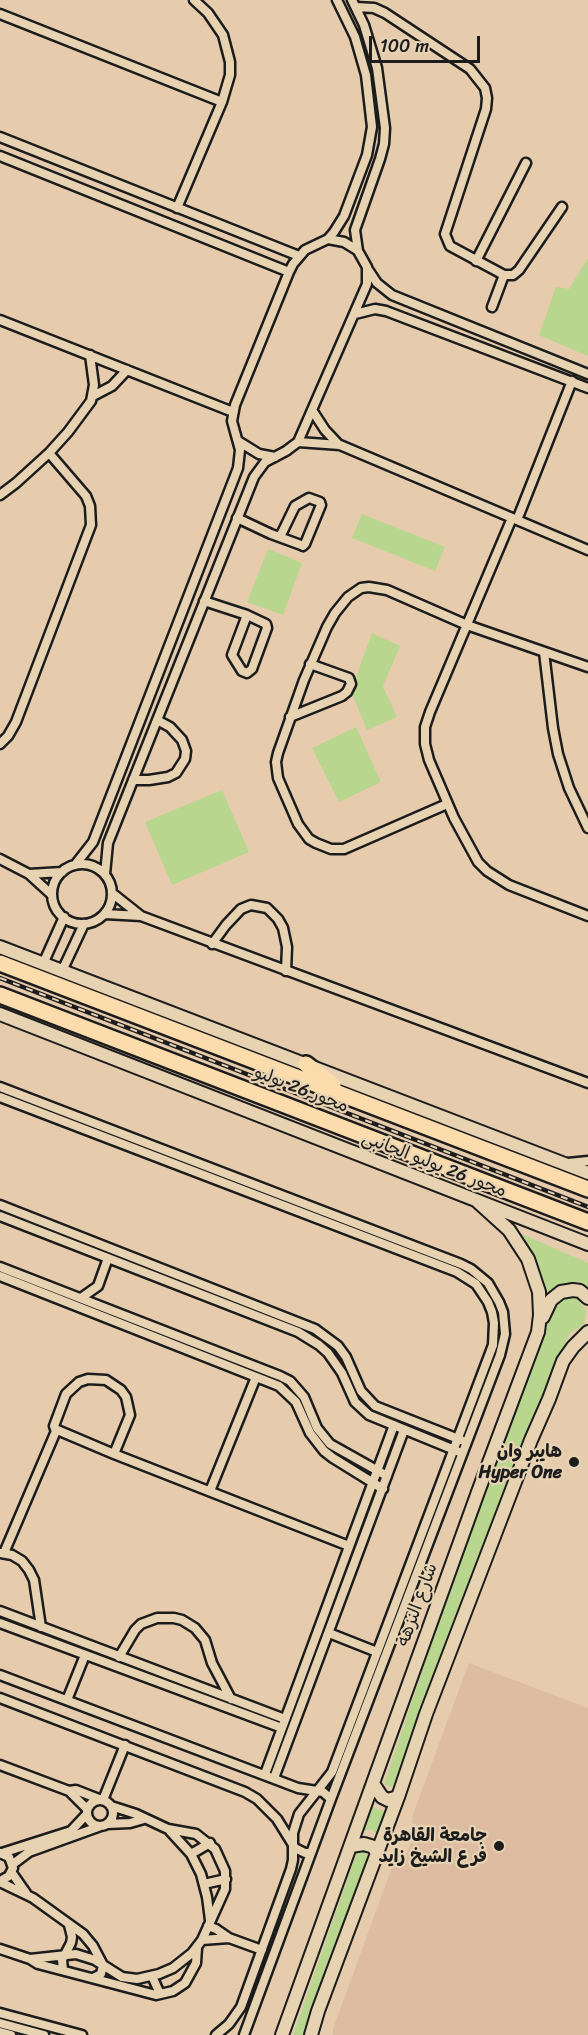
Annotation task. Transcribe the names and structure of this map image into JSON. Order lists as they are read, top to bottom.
{
  "streets": {
    "highway": ["محور 26 يوليو"],
    "main road": ["محور 26 يوليو الجانبى", "شارع النزهة"]
  },
  "crossings": [
    ["محور 26 يوليو الجانبى", "شارع النزهة"]
  ],
  "places": ["هايبر وان Hyper One", "جامعة القاهرة فرع الشيخ زايد"],
  "scale_bar": "100 m"
}
